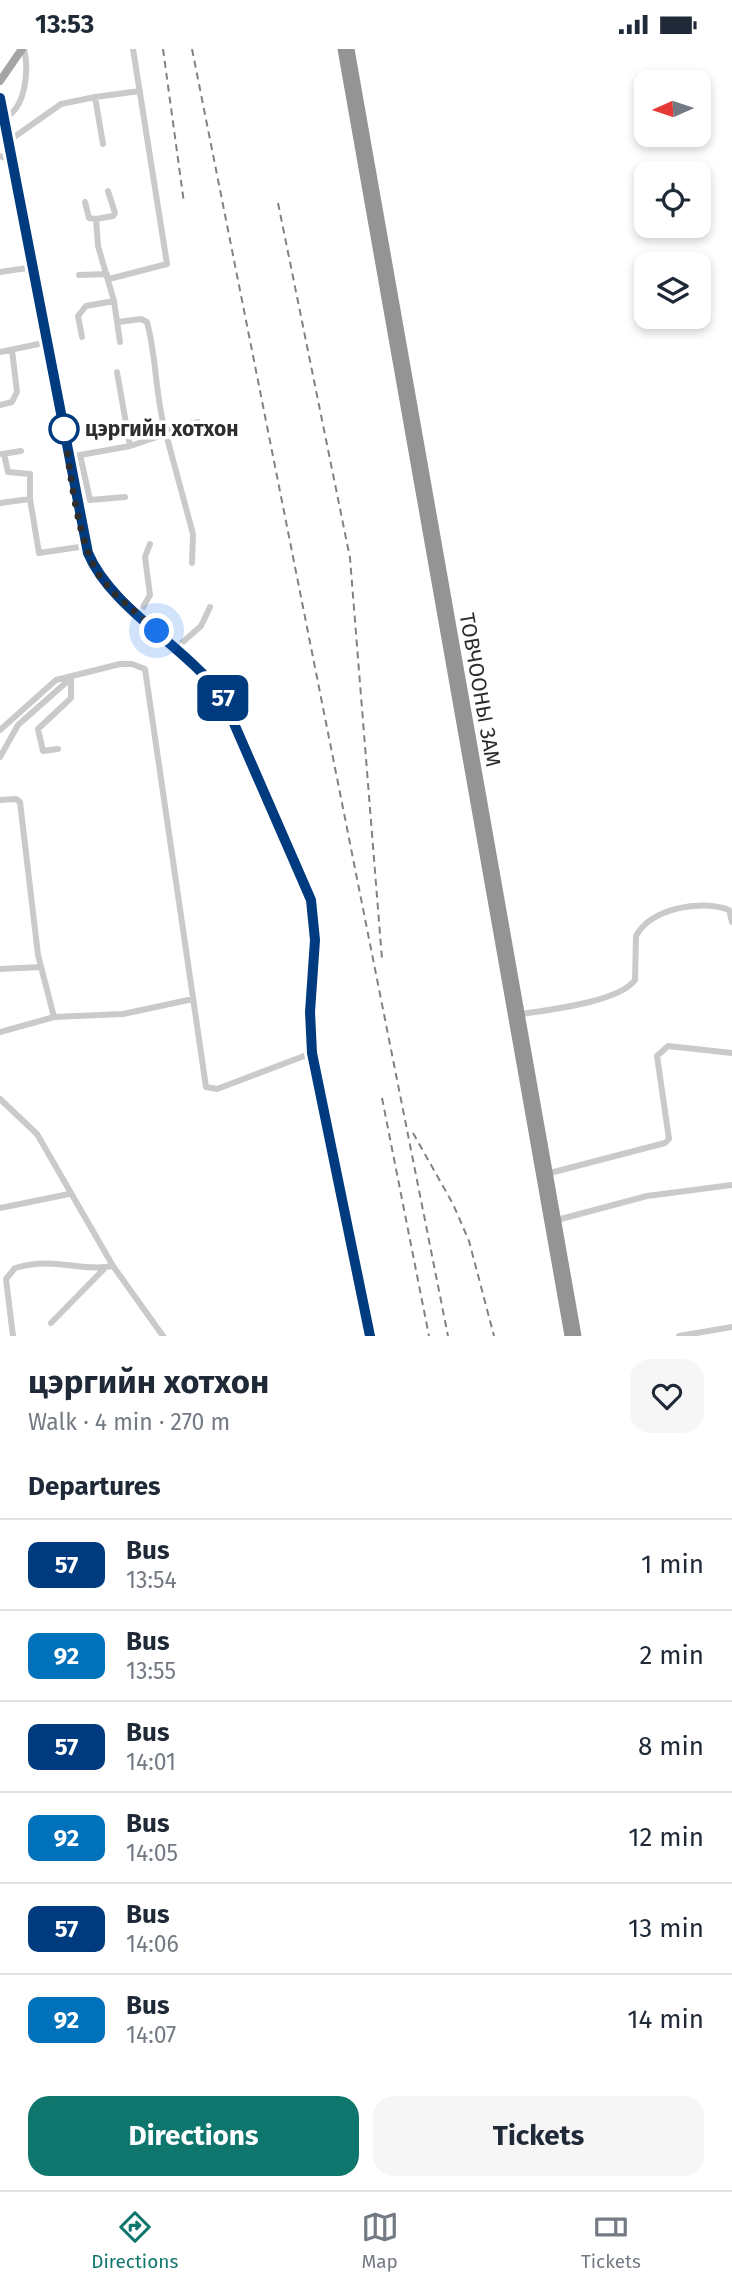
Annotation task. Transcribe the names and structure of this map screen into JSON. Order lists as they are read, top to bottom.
{
  "streets": {
    "highway": ["ТОВЧООНЫ ЗАМ"]
  },
  "places": ["цэргийн хотхон"],
  "lines": ["bus line 57"],
  "north": "left",
  "page": {
    "status": "13:53",
    "on_map": "57",
    "heading": [
      ["цэргийн хотхон", "Walk · 4 min · 270 m"],
      "Departures"
    ],
    "list": [
      {
        "mark": "57",
        "name": "Bus",
        "note": "13:54",
        "value": "1 min"
      },
      {
        "mark": "92",
        "name": "Bus",
        "note": "13:55",
        "value": "2 min"
      },
      {
        "mark": "57",
        "name": "Bus",
        "note": "14:01",
        "value": "8 min"
      },
      {
        "mark": "92",
        "name": "Bus",
        "note": "14:05",
        "value": "12 min"
      },
      {
        "mark": "57",
        "name": "Bus",
        "note": "14:06",
        "value": "13 min"
      },
      {
        "mark": "92",
        "name": "Bus",
        "note": "14:07",
        "value": "14 min"
      }
    ],
    "buttons": ["Directions", "Tickets"],
    "tabs": ["Directions", "Map", "Tickets"]
  }
}
